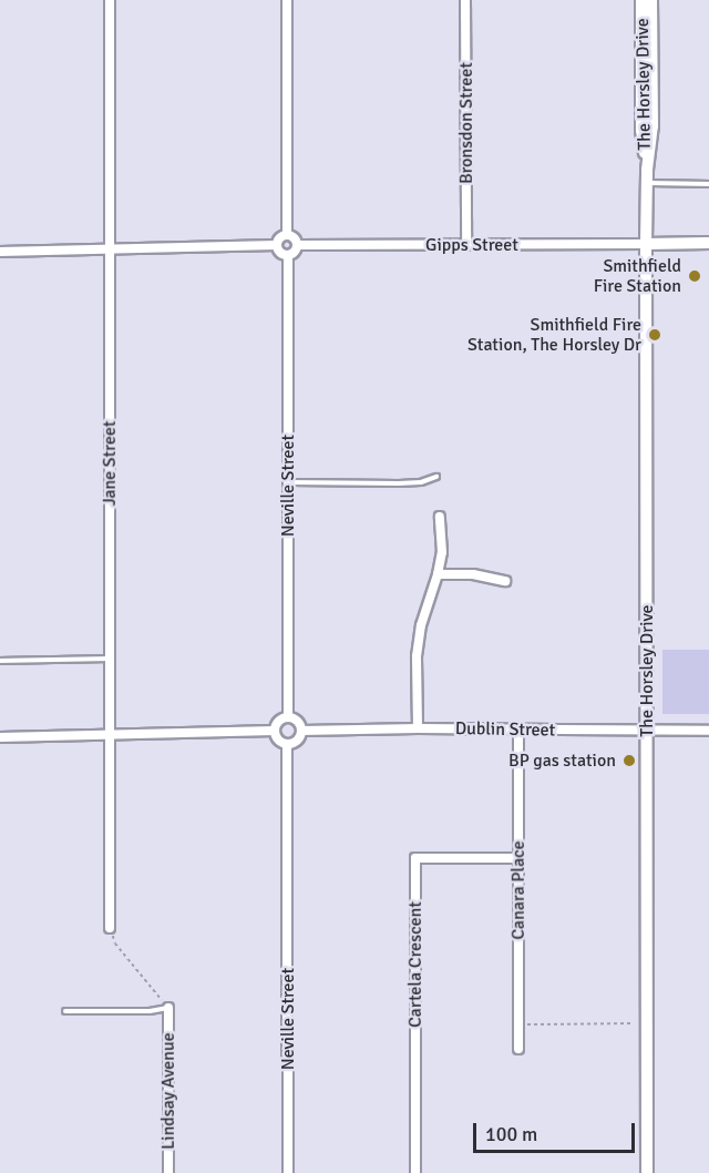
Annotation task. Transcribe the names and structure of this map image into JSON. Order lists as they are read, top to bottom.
{
  "streets": {
    "main road": ["The Horsley Drive"],
    "street": [
      "Bronsdon Street",
      "Gipps Street",
      "Jane Street",
      "Neville Street",
      "Dublin Street",
      "Canara Place",
      "Cartela Crescent",
      "Lindsay Avenue"
    ]
  },
  "crossings": [
    ["The Horsley Drive", "Gipps Street"],
    ["The Horsley Drive", "Dublin Street"],
    ["Bronsdon Street", "Gipps Street"],
    ["Gipps Street", "Neville Street"],
    ["Neville Street", "Dublin Street"],
    ["Dublin Street", "Canara Place"],
    ["Canara Place", "Cartela Crescent"]
  ],
  "places": ["Smithfield Fire Station", "Smithfield Fire Station, The Horsley Dr", "BP gas station"],
  "scale_bar": "100 m"
}
